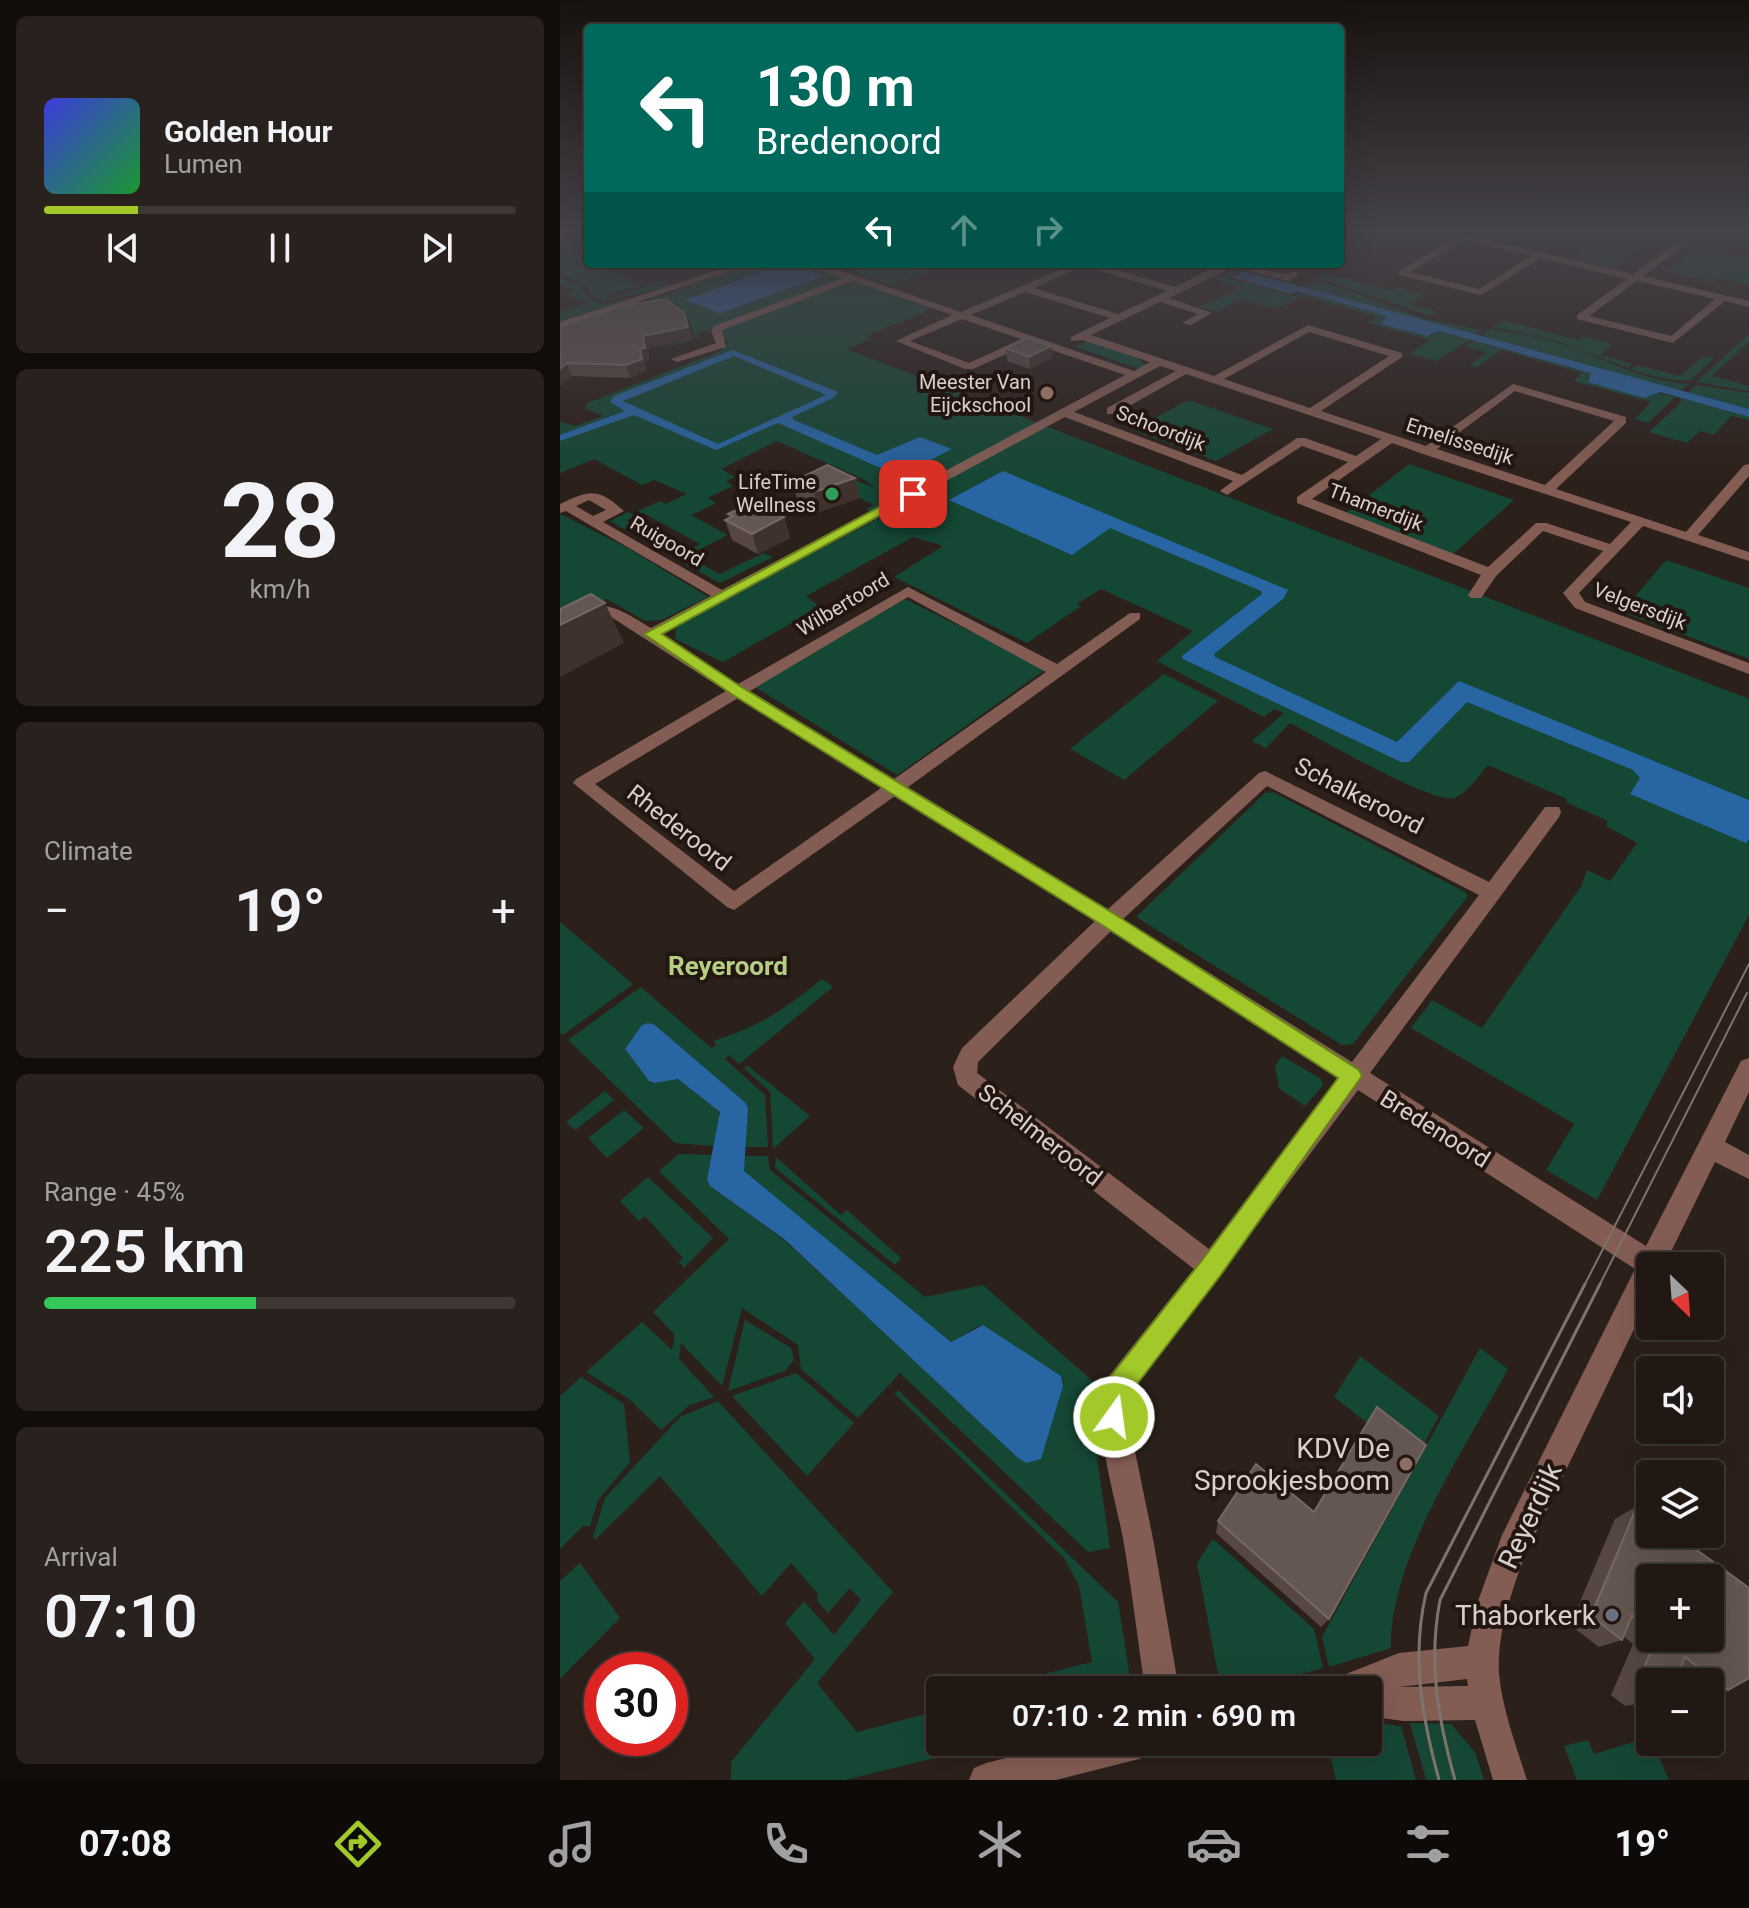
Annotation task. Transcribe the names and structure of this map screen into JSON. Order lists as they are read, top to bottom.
{
  "streets": {
    "street": [
      "Schoordijk",
      "Emelissedijk",
      "Thamerdijk",
      "Ruigoord",
      "Wilbertoord",
      "Velgersdijk",
      "Schalkeroord",
      "Rhederoord",
      "Bredenoord",
      "Schelmeroord",
      "Reyerdijk"
    ]
  },
  "crossings": [
    ["Emelissedijk", "Thamerdijk"],
    ["Emelissedijk", "Velgersdijk"],
    ["Wilbertoord", "Rhederoord"],
    ["Wilbertoord", "Bredenoord"],
    ["Schalkeroord", "Bredenoord"],
    ["Schalkeroord", "Schelmeroord"],
    ["Rhederoord", "Bredenoord"],
    ["Bredenoord", "Schelmeroord"]
  ],
  "districts": ["Reyeroord"],
  "places": [
    "Meester Van Eijckschool",
    "LifeTime Wellness",
    "KDV De Sprookjesboom",
    "Thaborkerk"
  ],
  "north": "bottom right",
  "page": {
    "turn": ["130 m", "Bredenoord"],
    "song": ["Golden Hour", "Lumen"],
    "tile": [
      ["28", "km/h"],
      "Climate",
      ["Range · 45%", "225 km"],
      ["Arrival", "07:10"]
    ],
    "heat": ["−", "19°", "+"],
    "map_buttons": ["+", "−"],
    "limit": "30",
    "trip": "07:10 · 2 min · 690 m",
    "tabs": ["07:08", "19°"]
  }
}
